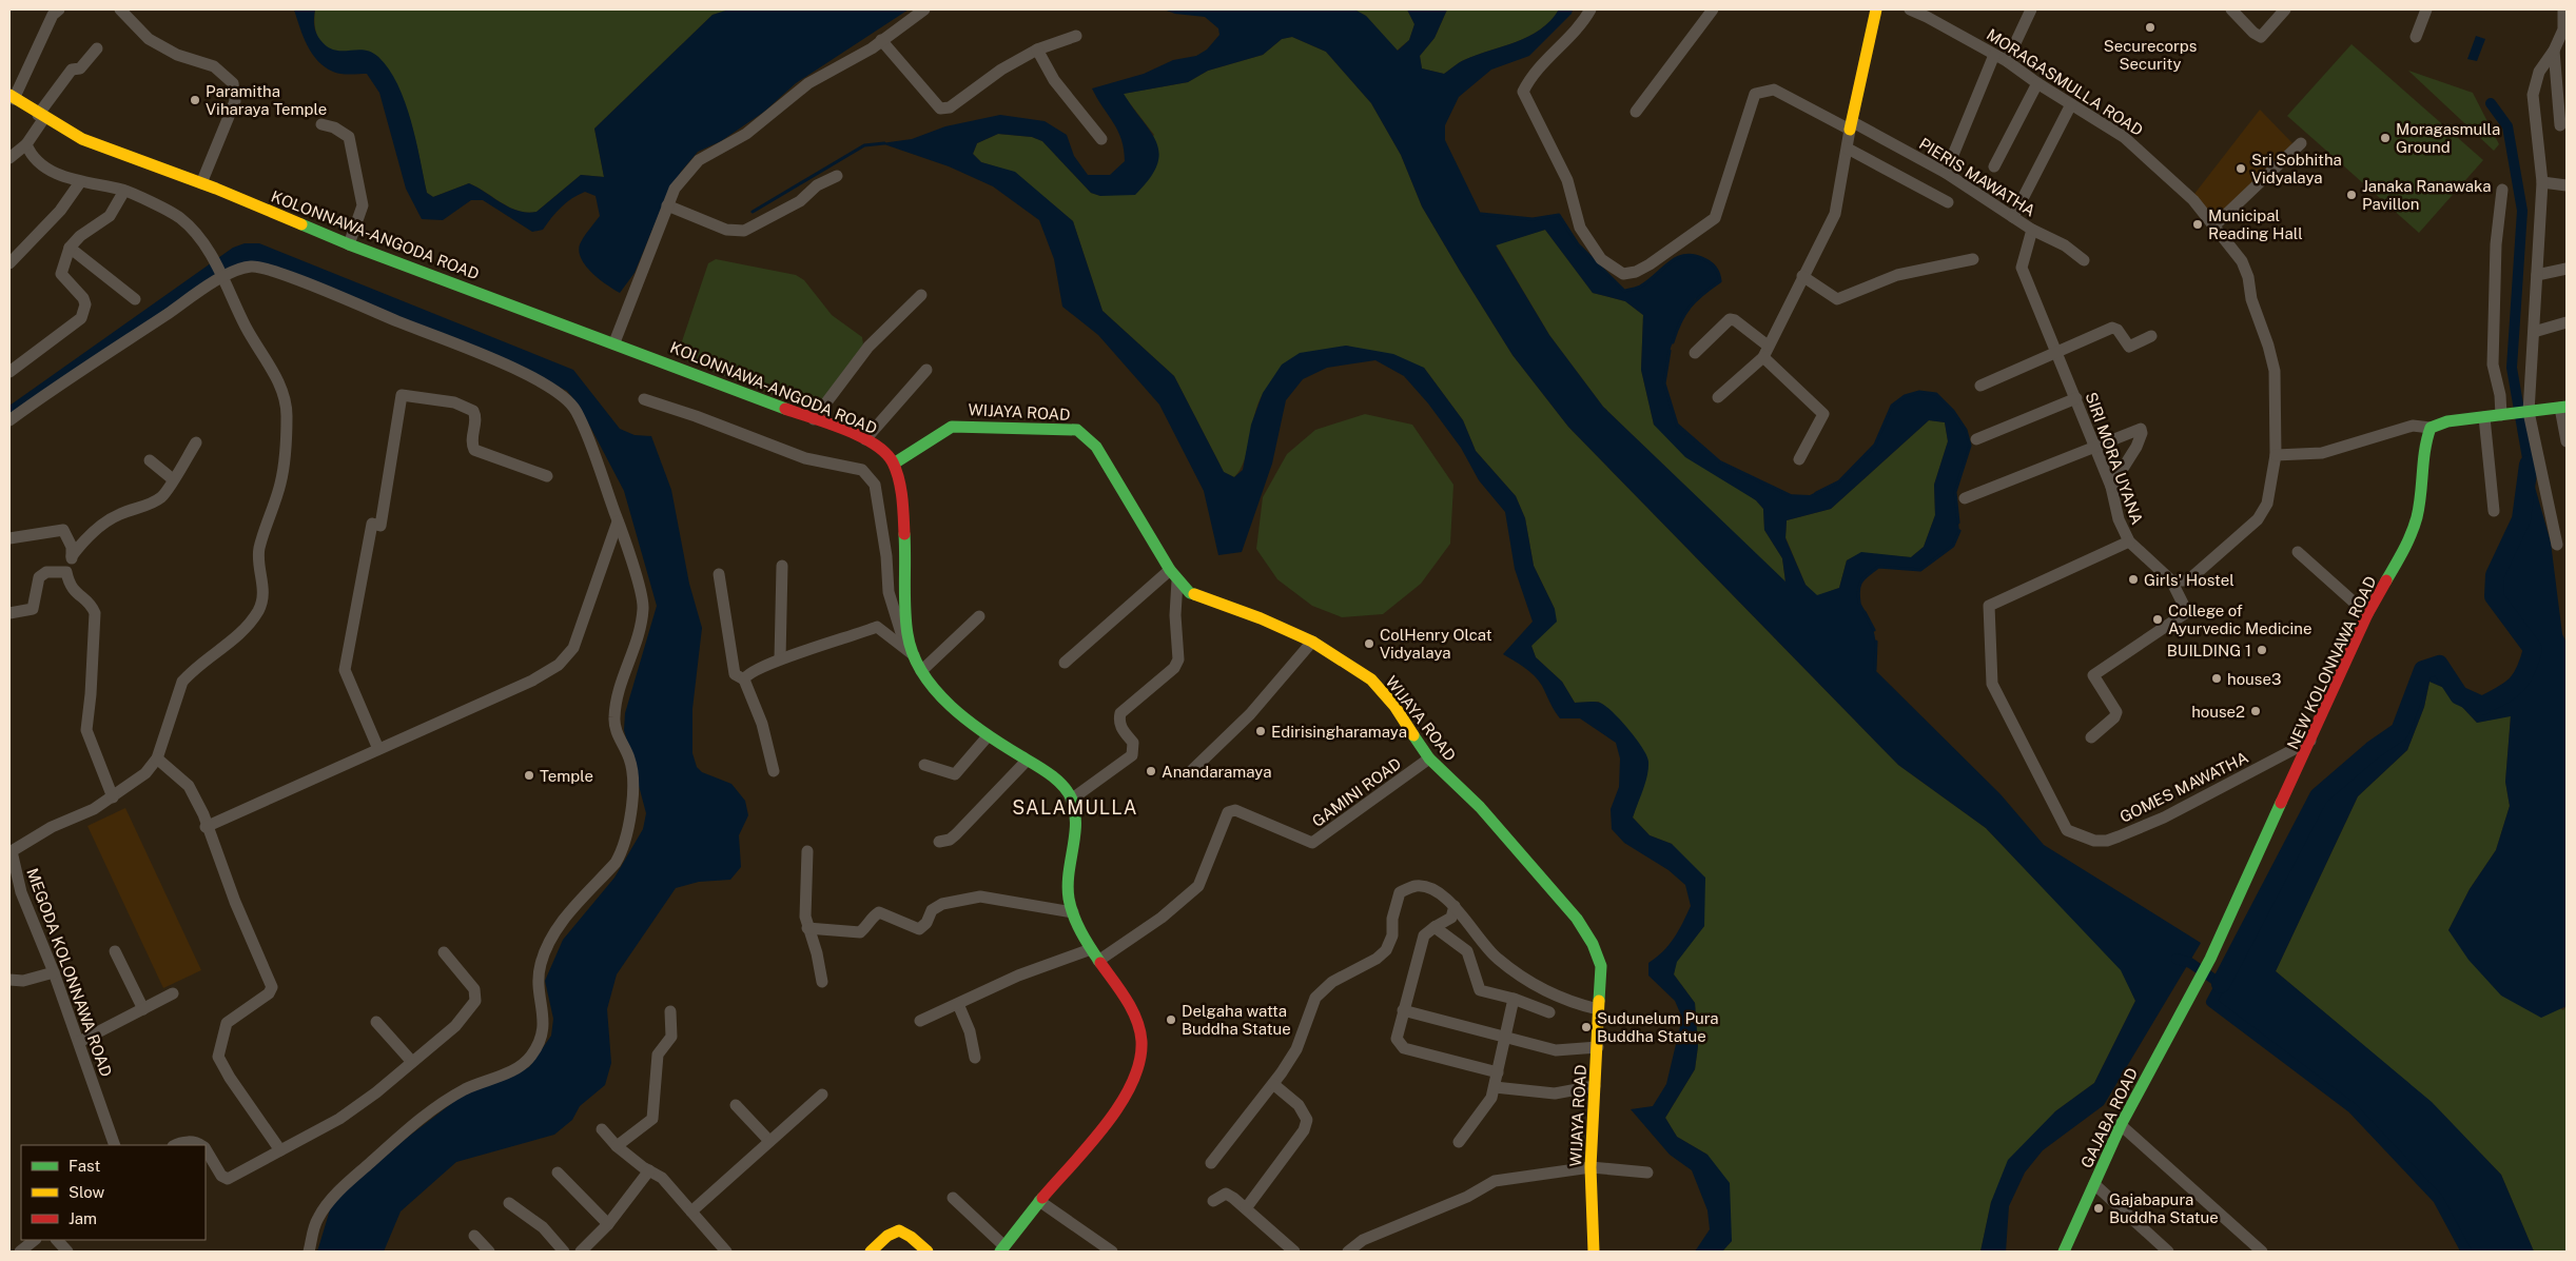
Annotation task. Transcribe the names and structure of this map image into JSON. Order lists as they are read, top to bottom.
{
  "streets": {
    "main road": [
      "KOLONNAWA-ANGODA ROAD",
      "WIJAYA ROAD",
      "NEW KOLONNAWA ROAD",
      "GAJABA ROAD"
    ],
    "street": [
      "MORAGASMULLA ROAD",
      "PIERIS MAWATHA",
      "SIRI MORA UYANA",
      "GOMES MAWATHA",
      "GAMINI ROAD",
      "MEGODA KOLONNAWA ROAD"
    ]
  },
  "crossings": [
    ["MORAGASMULLA ROAD", "SIRI MORA UYANA"],
    ["PIERIS MAWATHA", "SIRI MORA UYANA"],
    ["KOLONNAWA-ANGODA ROAD", "WIJAYA ROAD"],
    ["WIJAYA ROAD", "GAMINI ROAD"],
    ["SIRI MORA UYANA", "GOMES MAWATHA"],
    ["NEW KOLONNAWA ROAD", "GOMES MAWATHA"],
    ["NEW KOLONNAWA ROAD", "GAJABA ROAD"]
  ],
  "districts": ["SALAMULLA"],
  "places": [
    "Securecorps Security",
    "Paramitha Viharaya Temple",
    "Moragasmulla Ground",
    "Sri Sobhitha Vidyalaya",
    "Janaka Ranawaka Pavillon",
    "Municipal Reading Hall",
    "Girls' Hostel",
    "College of Ayurvedic Medicine",
    "ColHenry Olcat Vidyalaya",
    "BUILDING 1",
    "house3",
    "house2",
    "Edirisingharamaya",
    "Anandaramaya",
    "Temple",
    "Delgaha watta Buddha Statue",
    "Sudunelum Pura Buddha Statue",
    "Gajabapura Buddha Statue"
  ],
  "legend": ["Fast", "Slow", "Jam"]
}
